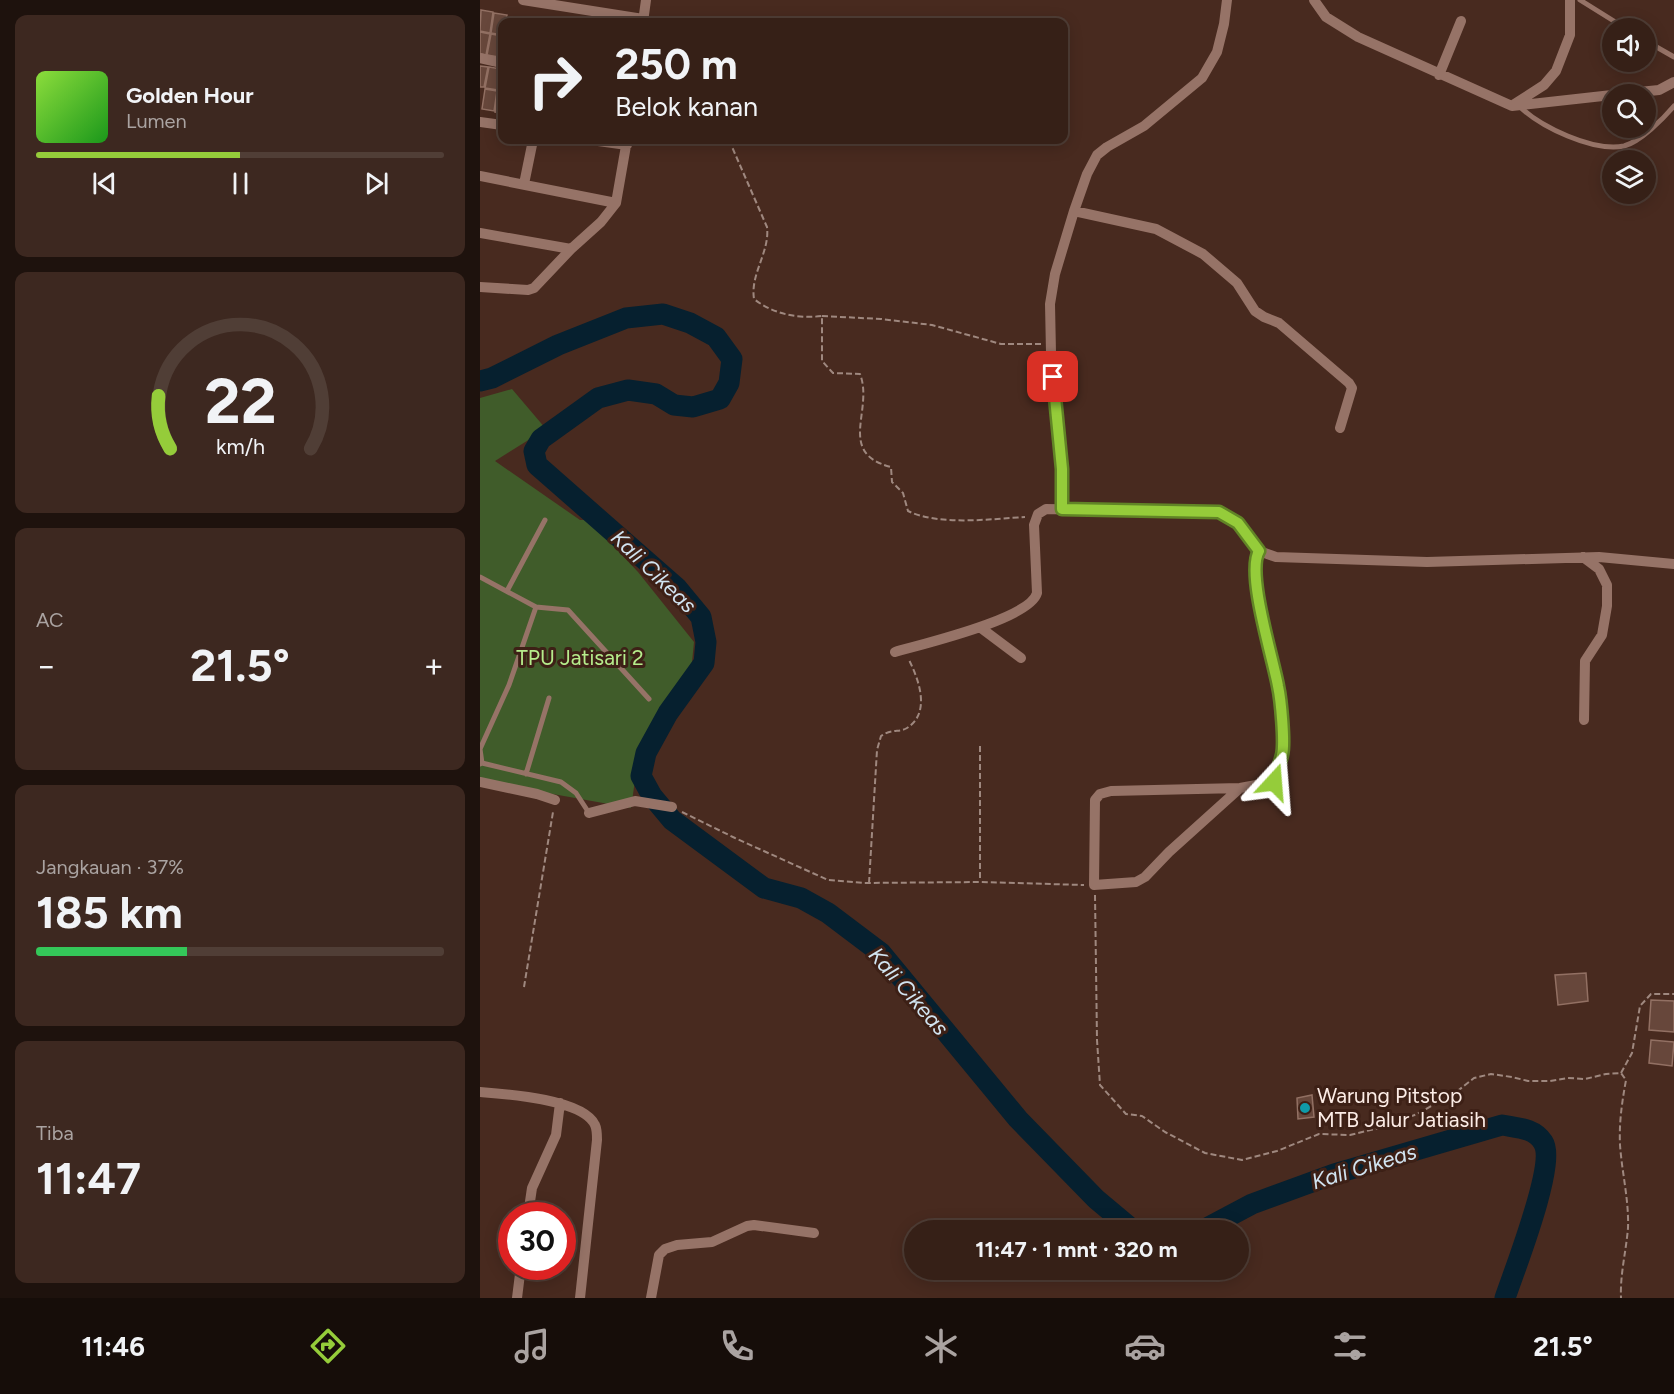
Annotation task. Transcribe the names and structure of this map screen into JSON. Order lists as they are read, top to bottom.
{
  "water": ["Kali Cikeas"],
  "parks": ["TPU Jatisari 2"],
  "places": ["Warung Pitstop MTB Jalur Jatiasih"],
  "page": {
    "turn": ["250 m", "Belok kanan"],
    "song": ["Golden Hour", "Lumen"],
    "tile": [
      "AC",
      ["Jangkauan · 37%", "185 km"],
      ["Tiba", "11:47"]
    ],
    "heat": ["−", "21.5°", "+"],
    "limit": "30",
    "trip": "11:47 · 1 mnt · 320 m",
    "tabs": ["11:46", "21.5°"],
    "gauge": ["22", "km/h"]
  }
}
